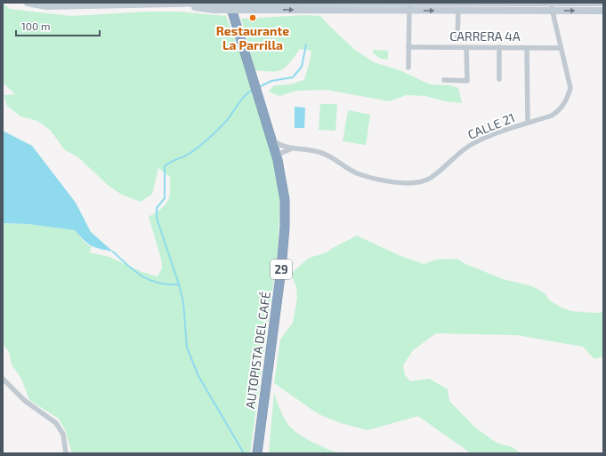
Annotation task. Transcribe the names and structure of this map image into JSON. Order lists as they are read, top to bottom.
{
  "streets": {
    "highway": ["29", "AUTOPISTA DEL CAFÉ"],
    "street": ["CARRERA 4A", "CALLE 21"]
  },
  "crossings": [
    ["CARRERA 4A", "CALLE 21"],
    ["CALLE 21", "AUTOPISTA DEL CAFÉ"]
  ],
  "places": ["Restaurante La Parrilla"],
  "scale_bar": "100 m"
}
